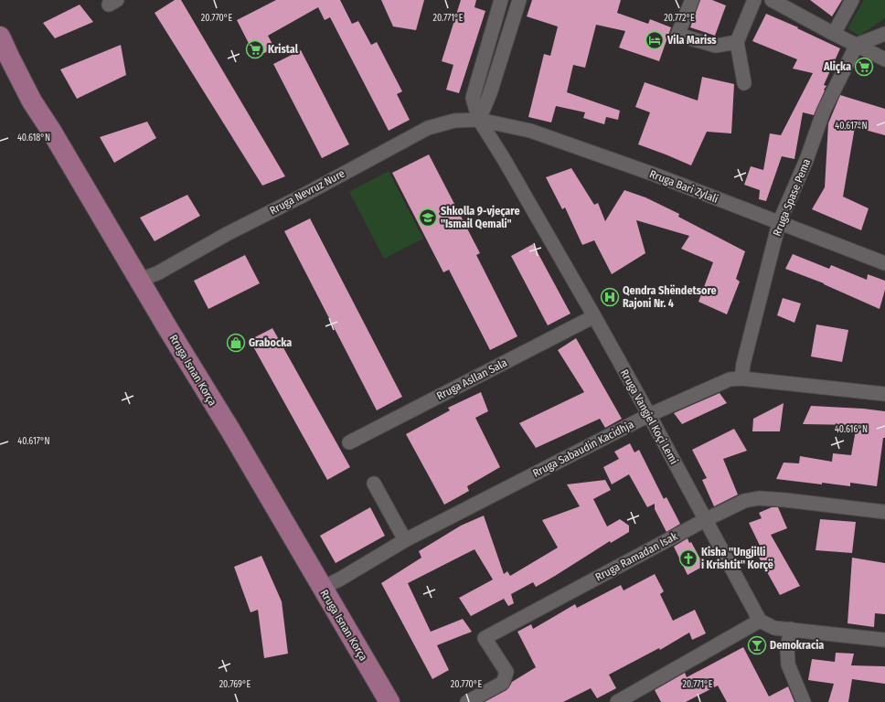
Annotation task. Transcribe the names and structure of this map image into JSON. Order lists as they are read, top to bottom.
{
  "streets": {
    "main road": ["Rruga Isnan Korça"],
    "street": [
      "Rruga Bari Zylali",
      "Rruga Nevruz Nure",
      "Rruga Spase Pema",
      "Rruga Asllan Sala",
      "Rruga Vangjel Koçi Lemi",
      "Rruga Sabaudin Kacidhja",
      "Rruga Ramadan Isak"
    ]
  },
  "crossings": [
    ["Rruga Bari Zylali", "Rruga Nevruz Nure"],
    ["Rruga Bari Zylali", "Rruga Spase Pema"],
    ["Rruga Bari Zylali", "Rruga Vangjel Koçi Lemi"],
    ["Rruga Nevruz Nure", "Rruga Isnan Korça"],
    ["Rruga Nevruz Nure", "Rruga Vangjel Koçi Lemi"],
    ["Rruga Spase Pema", "Rruga Sabaudin Kacidhja"],
    ["Rruga Isnan Korça", "Rruga Sabaudin Kacidhja"],
    ["Rruga Asllan Sala", "Rruga Vangjel Koçi Lemi"],
    ["Rruga Vangjel Koçi Lemi", "Rruga Sabaudin Kacidhja"],
    ["Rruga Vangjel Koçi Lemi", "Rruga Ramadan Isak"]
  ],
  "places": {
    "hotel": ["Vila Mariss"],
    "supermarket": ["Kristal", "Aliçka"],
    "school or university": ["Shkolla 9-vjeçare \"Ismail Qemali\""],
    "hospital": ["Qendra Shëndetsore Rajoni Nr. 4"],
    "shop": ["Grabocka"],
    "church": ["Kisha \"Ungjilli i Krishtit\" Korçë"],
    "bar": ["Demokracia"]
  },
  "coordinates": [
    "20.770°E",
    "20.771°E",
    "20.772°E",
    "40.617°N",
    "40.618°N",
    "40.616°N",
    "20.769°E"
  ]
}
